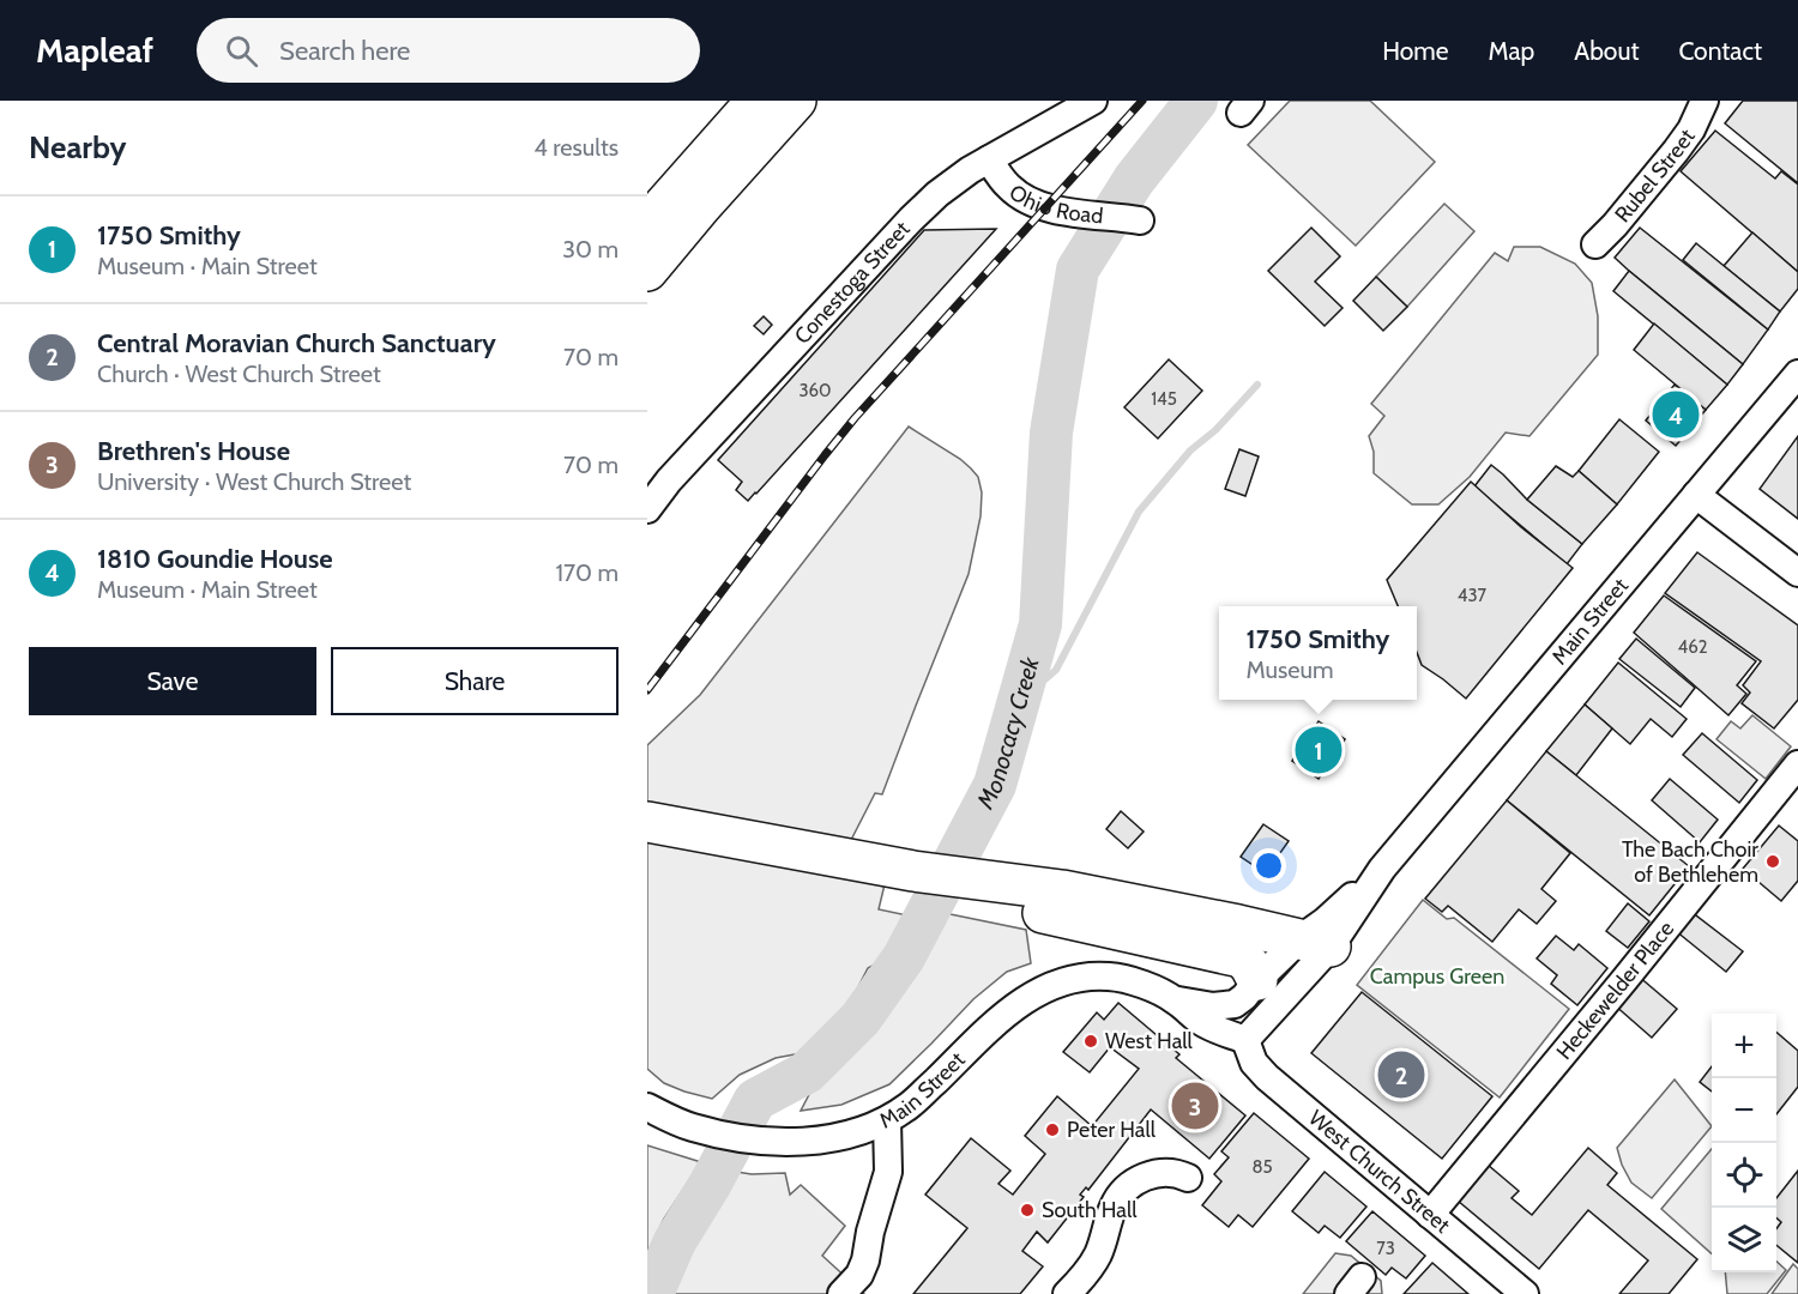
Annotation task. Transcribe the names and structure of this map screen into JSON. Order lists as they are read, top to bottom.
{
  "streets": {
    "street": [
      "Rubel Street",
      "Ohio Road",
      "Conestoga Street",
      "Main Street",
      "Heckewelder Place",
      "West Church Street"
    ]
  },
  "crossings": [
    ["Ohio Road", "Conestoga Street"],
    ["Main Street", "West Church Street"],
    ["Heckewelder Place", "West Church Street"]
  ],
  "water": ["Monocacy Creek"],
  "parks": ["Campus Green"],
  "places": [
    "The Bach Choir of Bethlehem",
    "West Hall",
    "Peter Hall",
    "South Hall"
  ],
  "house_numbers": [
    "360",
    "145",
    "437",
    "462",
    "85",
    "73"
  ],
  "page": {
    "header": "Mapleaf",
    "search": "Search here",
    "nav": [
      "Home",
      "Map",
      "About",
      "Contact"
    ],
    "heading": ["Nearby", "4 results"],
    "list": [
      {
        "mark": "1",
        "name": "1750 Smithy",
        "note": "Museum · Main Street",
        "value": "30 m"
      },
      {
        "mark": "2",
        "name": "Central Moravian Church Sanctuary",
        "note": "Church · West Church Street",
        "value": "70 m"
      },
      {
        "mark": "3",
        "name": "Brethren's House",
        "note": "University · West Church Street",
        "value": "70 m"
      },
      {
        "mark": "4",
        "name": "1810 Goundie House",
        "note": "Museum · Main Street",
        "value": "170 m"
      }
    ],
    "pins": [
      "4",
      "1",
      "2",
      "3"
    ],
    "popup": ["1750 Smithy", "Museum"],
    "buttons": ["Save", "Share"],
    "map_buttons": ["+", "−"]
  }
}
